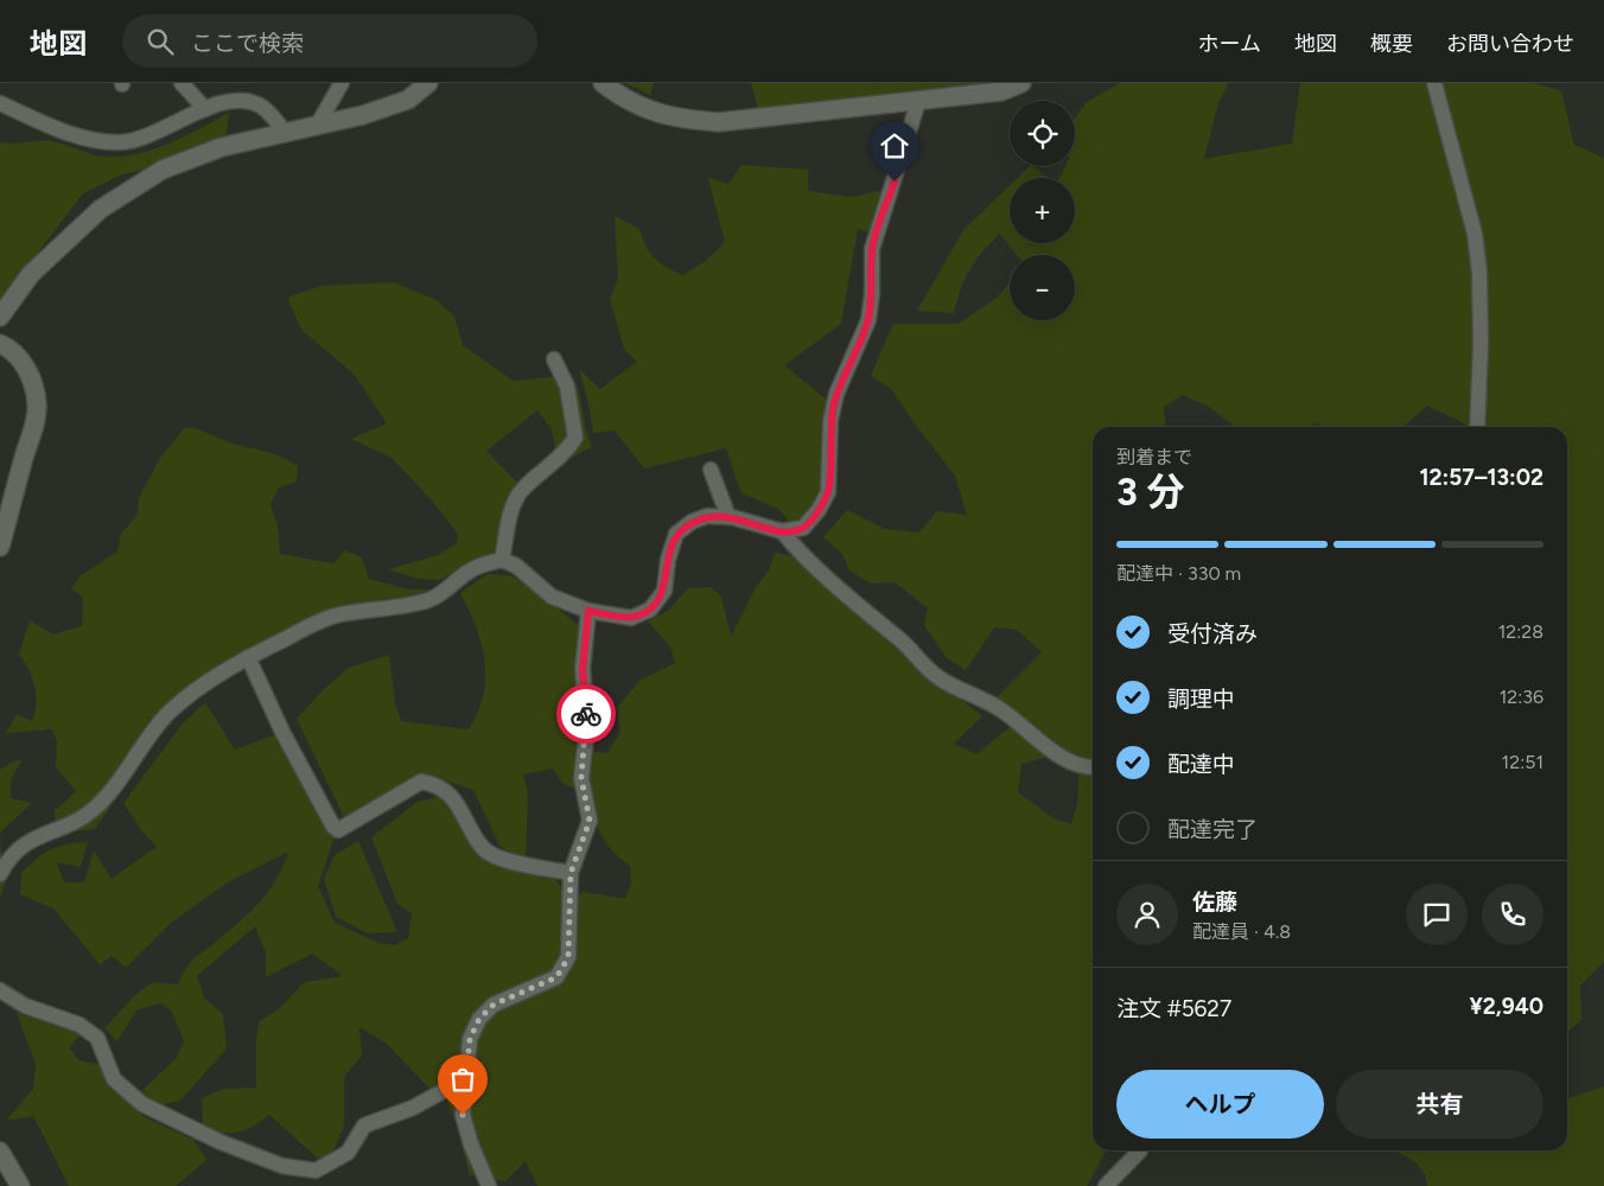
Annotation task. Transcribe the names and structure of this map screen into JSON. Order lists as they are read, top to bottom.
{
  "page": {
    "header": "地図",
    "search": "ここで検索",
    "nav": [
      "ホーム",
      "地図",
      "概要",
      "お問い合わせ"
    ],
    "map_buttons": ["+", "−"],
    "heading": ["3 分", "到着まで", "12:57–13:02"],
    "panel": [
      "佐藤",
      "配達員 · 4.8",
      "注文 #5627",
      "¥2,940"
    ],
    "bar": "配達中 · 330 m",
    "list": [
      ["受付済み", "12:28"],
      ["調理中", "12:36"],
      ["配達中", "12:51"],
      "配達完了"
    ],
    "buttons": ["ヘルプ", "共有"]
  }
}
